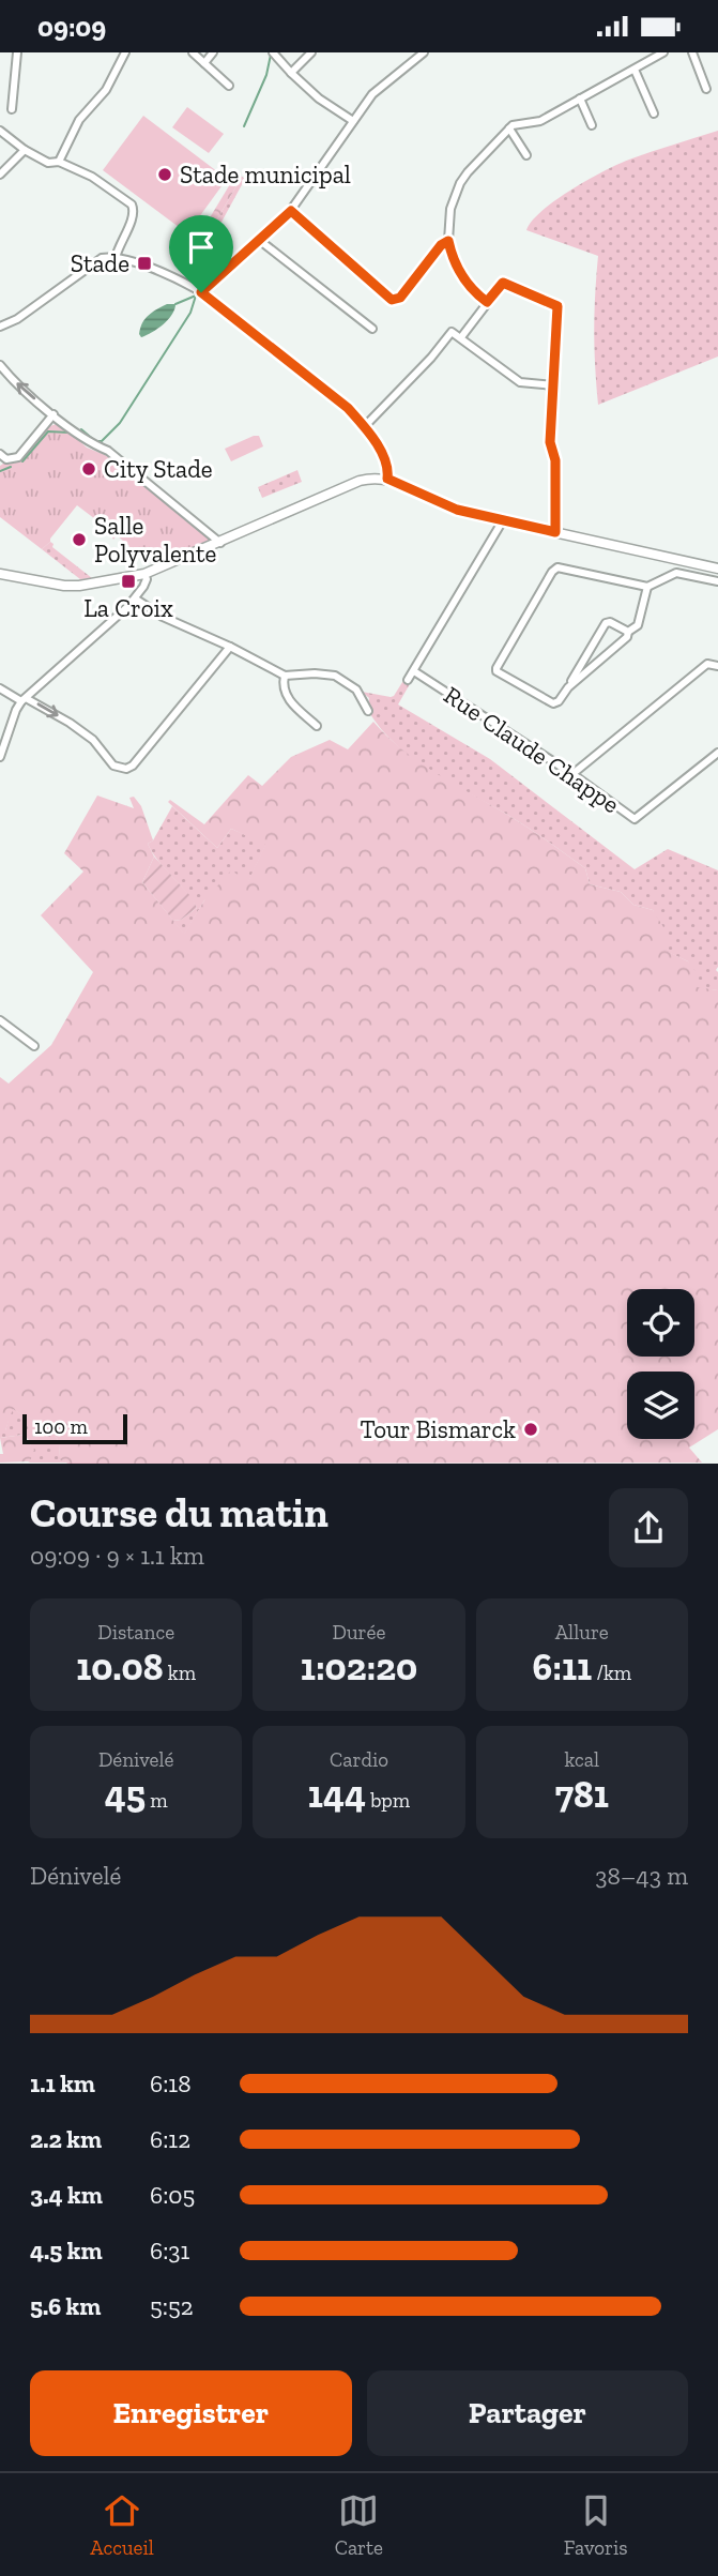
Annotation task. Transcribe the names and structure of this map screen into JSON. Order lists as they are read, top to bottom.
{
  "streets": {
    "street": ["Rue Claude Chappe"]
  },
  "places": {
    "other": [
      "Stade municipal",
      "City Stade",
      "Salle Polyvalente",
      "Tour Bismarck"
    ],
    "transit": ["Stade", "La Croix"]
  },
  "scale_bar": "100 m",
  "page": {
    "status": "09:09",
    "scale": "100 m",
    "heading": ["Course du matin", "09:09 · 9 × 1.1 km"],
    "stats": [
      ["Distance", "10.08 km"],
      ["Durée", "1:02:20"],
      ["Allure", "6:11 /km"],
      ["Dénivelé", "45 m"],
      ["Cardio", "144 bpm"],
      ["kcal", "781"]
    ],
    "chart": ["Dénivelé", "38–43 m"],
    "list": [
      {
        "name": "1.1 km",
        "note": "6:18"
      },
      {
        "name": "2.2 km",
        "note": "6:12"
      },
      {
        "name": "3.4 km",
        "note": "6:05"
      },
      {
        "name": "4.5 km",
        "note": "6:31"
      },
      {
        "name": "5.6 km",
        "note": "5:52"
      }
    ],
    "buttons": ["Enregistrer", "Partager"],
    "tabs": ["Accueil", "Carte", "Favoris"]
  }
}
